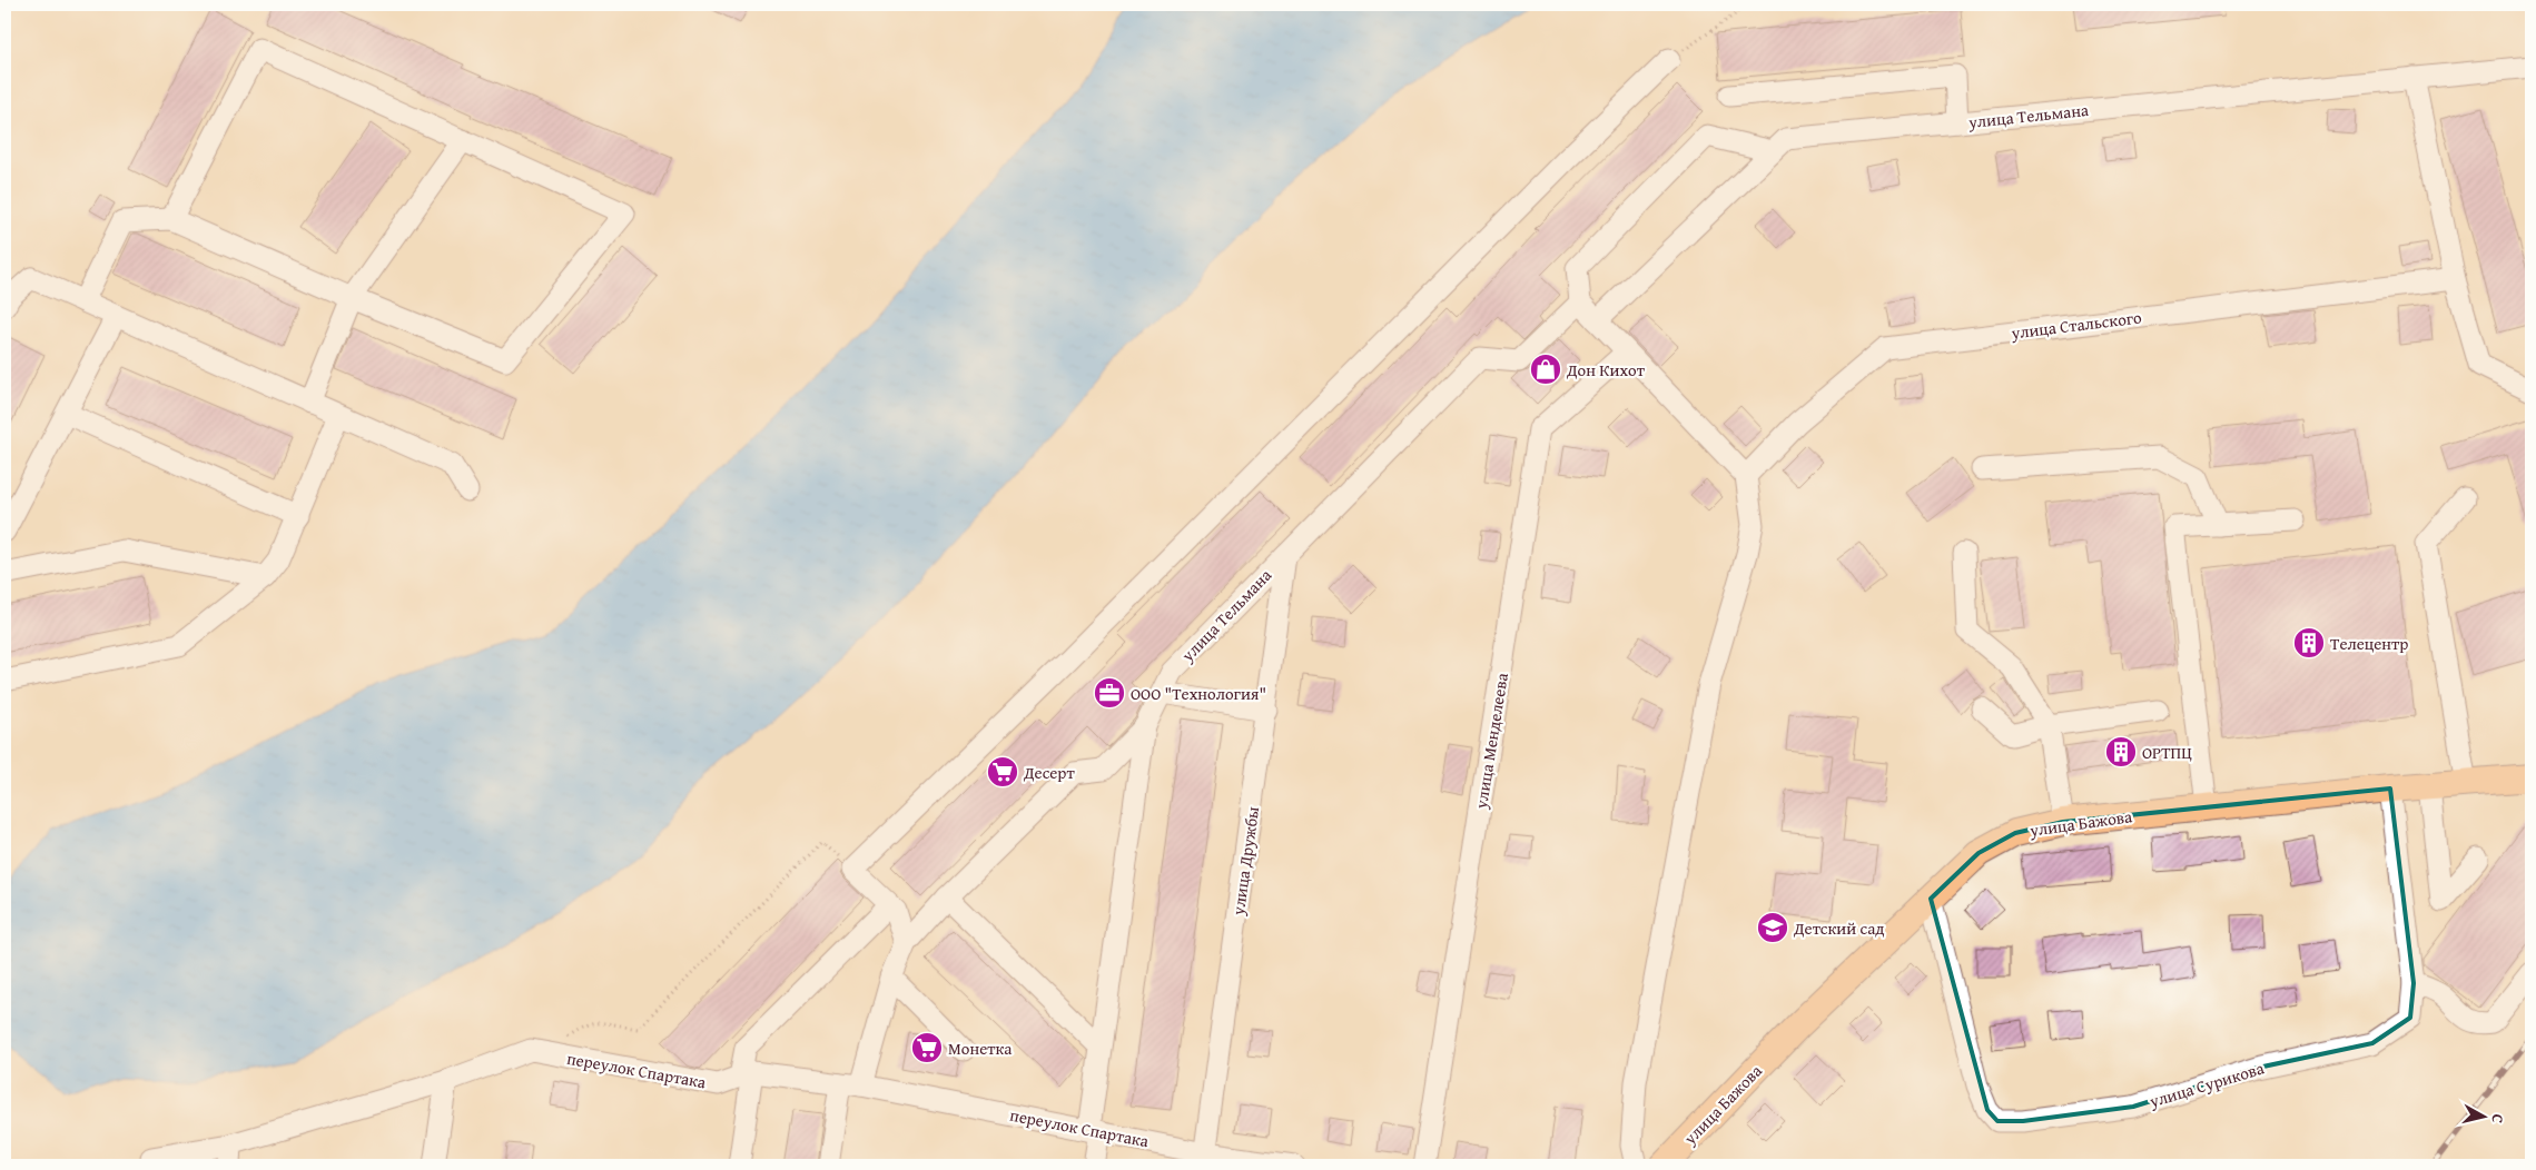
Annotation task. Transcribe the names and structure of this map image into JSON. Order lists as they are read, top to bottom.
{
  "streets": {
    "main road": ["улица Бажова"],
    "street": [
      "улица Тельмана",
      "улица Стальского",
      "улица Менделеева",
      "улица Дружбы",
      "переулок Спартака",
      "улица Сурикова"
    ]
  },
  "crossings": [
    ["улица Тельмана", "улица Дружбы"],
    ["улица Тельмана", "переулок Спартака"],
    ["улица Бажова", "улица Сурикова"],
    ["улица Дружбы", "переулок Спартака"]
  ],
  "places": {
    "shop": ["Дон Кихот"],
    "building": ["Телецентр", "ОРТПЦ"],
    "office": ["ООО \"Технология\""],
    "supermarket": ["Десерт", "Монетка"],
    "school or university": ["Детский сад"]
  },
  "north": "right"
}
